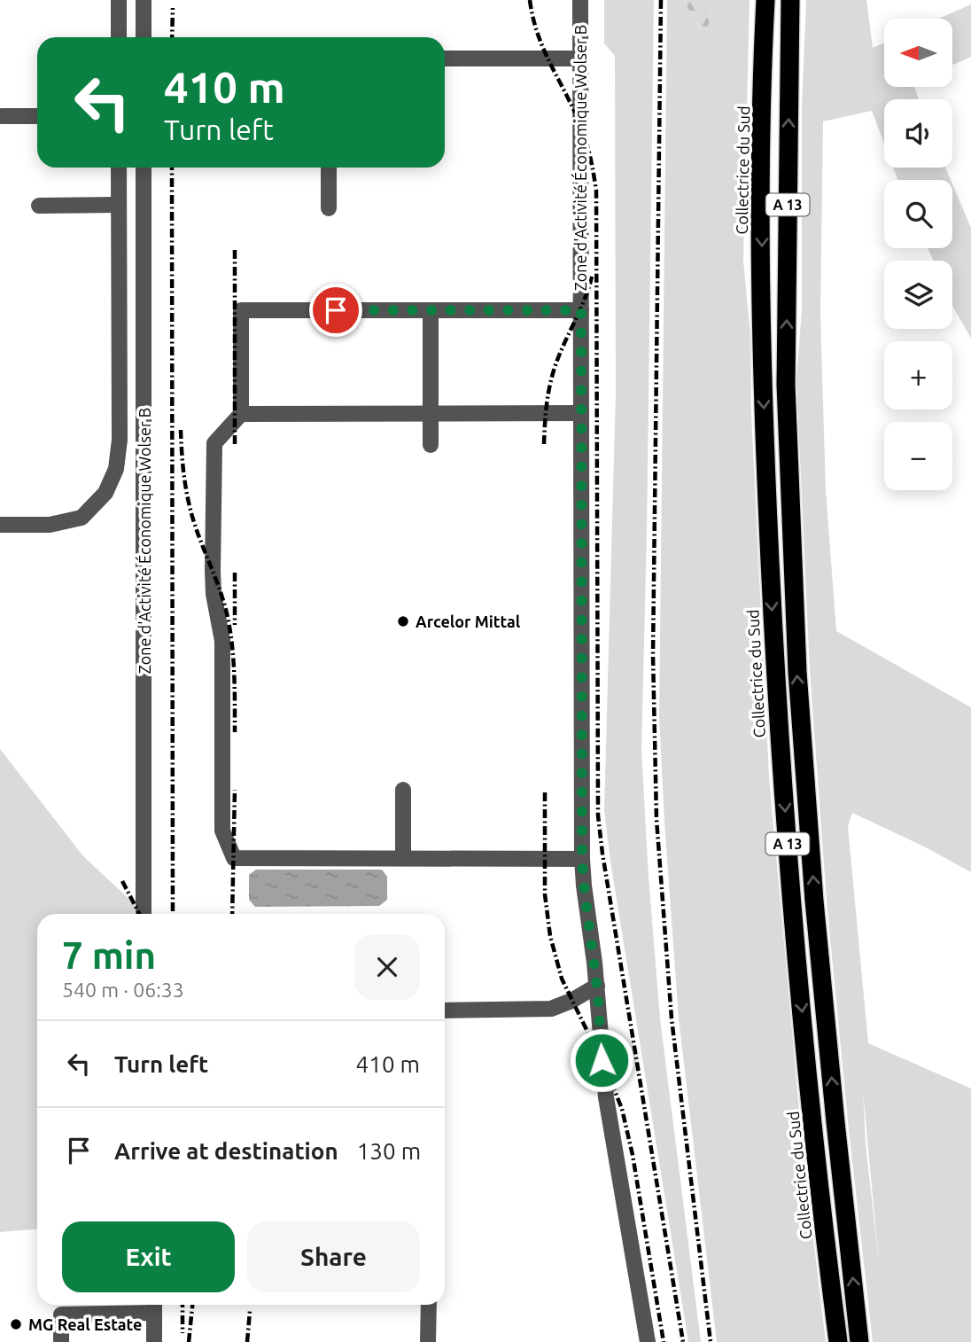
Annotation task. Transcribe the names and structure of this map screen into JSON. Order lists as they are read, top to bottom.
{
  "streets": {
    "highway": ["Collectrice du Sud", "A 13"],
    "street": ["Zone d'Activité Économique Wolser B"]
  },
  "places": ["Arcelor Mittal", "MG Real Estate"],
  "north": "left",
  "page": {
    "map_buttons": ["+", "−"],
    "turn": ["410 m", "Turn left"],
    "heading": ["7 min", "540 m · 06:33"],
    "list": [
      {
        "name": "Turn left",
        "value": "410 m"
      },
      {
        "name": "Arrive at destination",
        "value": "130 m"
      }
    ],
    "buttons": ["Exit", "Share"]
  }
}
